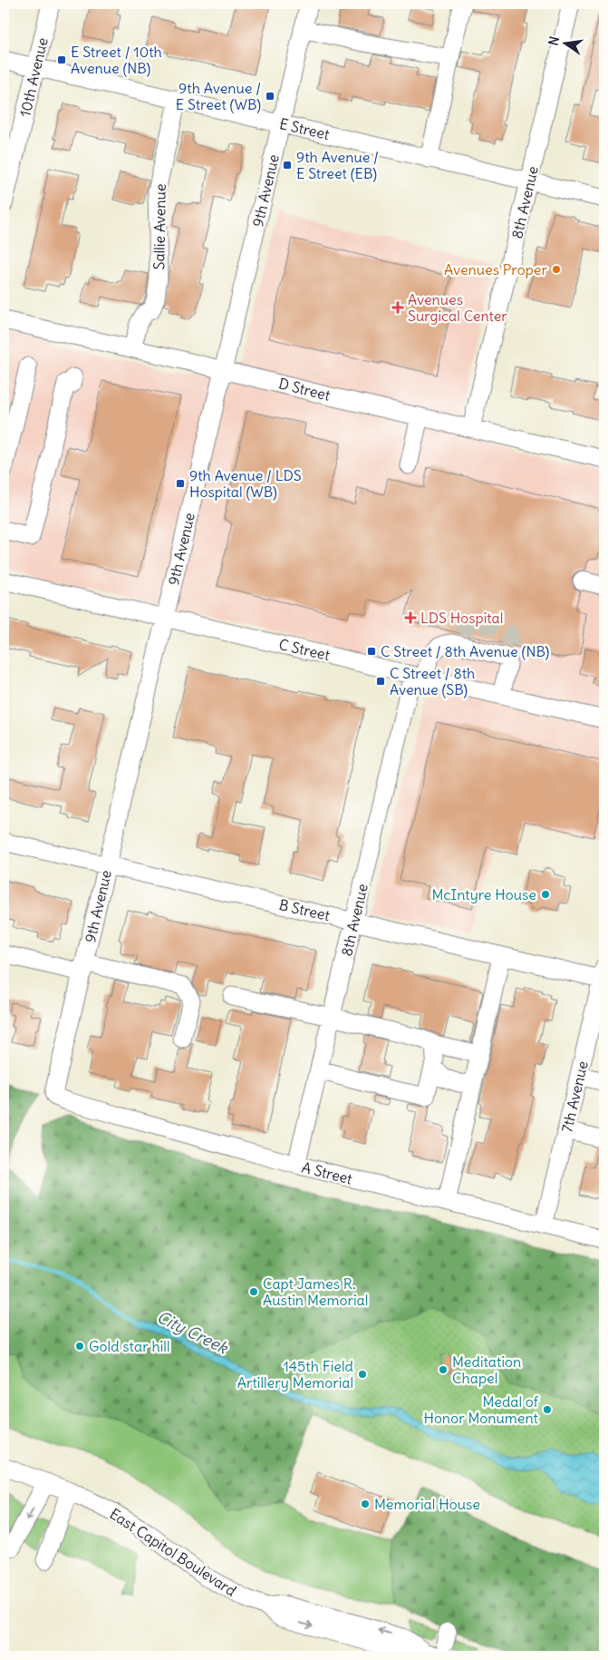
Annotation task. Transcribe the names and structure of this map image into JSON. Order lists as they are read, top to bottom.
{
  "streets": {
    "street": [
      "10th Avenue",
      "E Street",
      "9th Avenue",
      "8th Avenue",
      "Sallie Avenue",
      "D Street",
      "C Street",
      "B Street",
      "7th Avenue",
      "A Street",
      "East Capitol Boulevard"
    ]
  },
  "crossings": [
    ["10th Avenue", "E Street"],
    ["E Street", "9th Avenue"],
    ["E Street", "8th Avenue"],
    ["E Street", "Sallie Avenue"],
    ["9th Avenue", "D Street"],
    ["9th Avenue", "C Street"],
    ["9th Avenue", "B Street"],
    ["9th Avenue", "A Street"],
    ["8th Avenue", "D Street"],
    ["8th Avenue", "C Street"],
    ["8th Avenue", "B Street"],
    ["8th Avenue", "A Street"],
    ["Sallie Avenue", "D Street"],
    ["B Street", "7th Avenue"],
    ["7th Avenue", "A Street"]
  ],
  "water": ["City Creek"],
  "places": {
    "transit": [
      "E Street / 10th Avenue (NB)",
      "9th Avenue / E Street (WB)",
      "9th Avenue / E Street (EB)",
      "9th Avenue / LDS Hospital (WB)",
      "C Street / 8th Avenue (NB)",
      "C Street / 8th Avenue (SB)"
    ],
    "other": [
      "Avenues Proper",
      "McIntyre House",
      "Capt James R. Austin Memorial",
      "Gold star hill",
      "Meditation Chapel",
      "145th Field Artillery Memorial",
      "Medal of Honor Monument",
      "Memorial House"
    ],
    "health": ["Avenues Surgical Center", "LDS Hospital"]
  },
  "north": "left"
}
